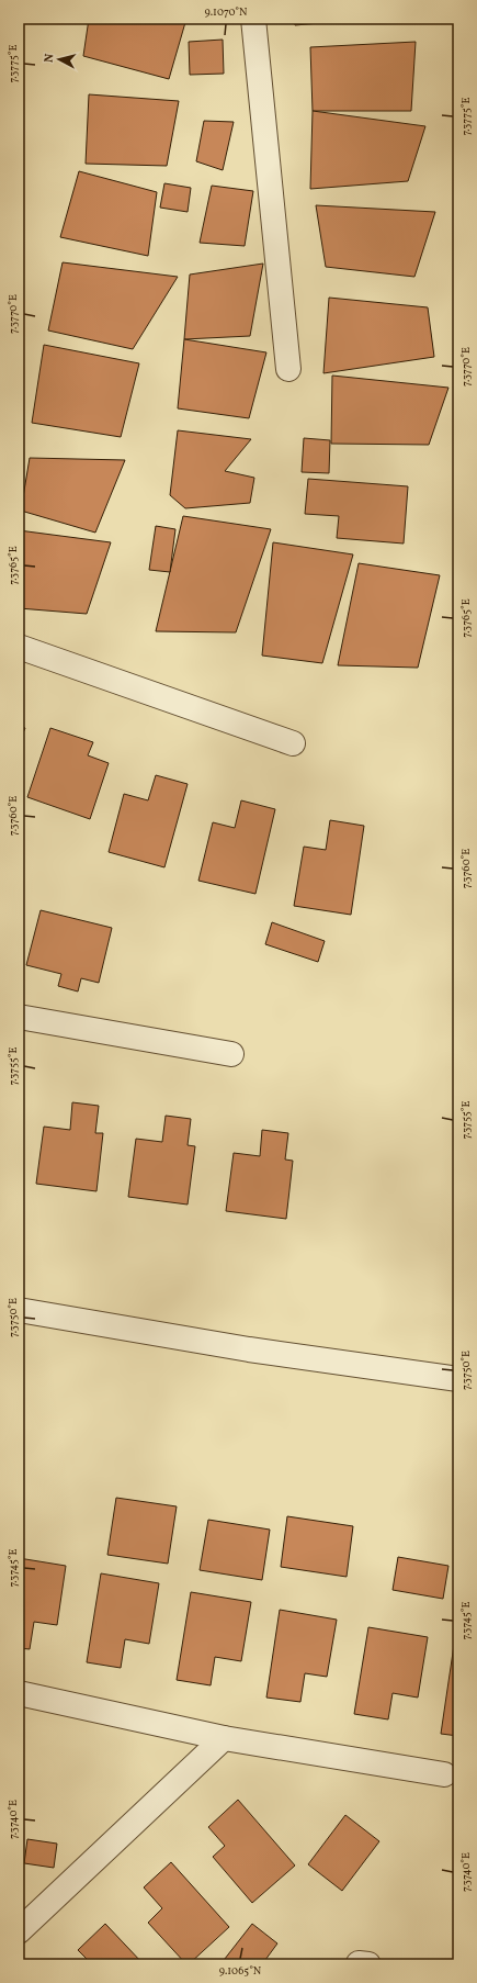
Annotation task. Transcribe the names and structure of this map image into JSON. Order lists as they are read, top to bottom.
{
  "north": "left",
  "coordinates": [
    "9.1070°N",
    "7.3775°E",
    "7.3770°E",
    "7.3765°E",
    "7.3760°E",
    "7.3755°E",
    "7.3750°E",
    "7.3745°E",
    "7.3740°E",
    "9.1065°N"
  ]
}
